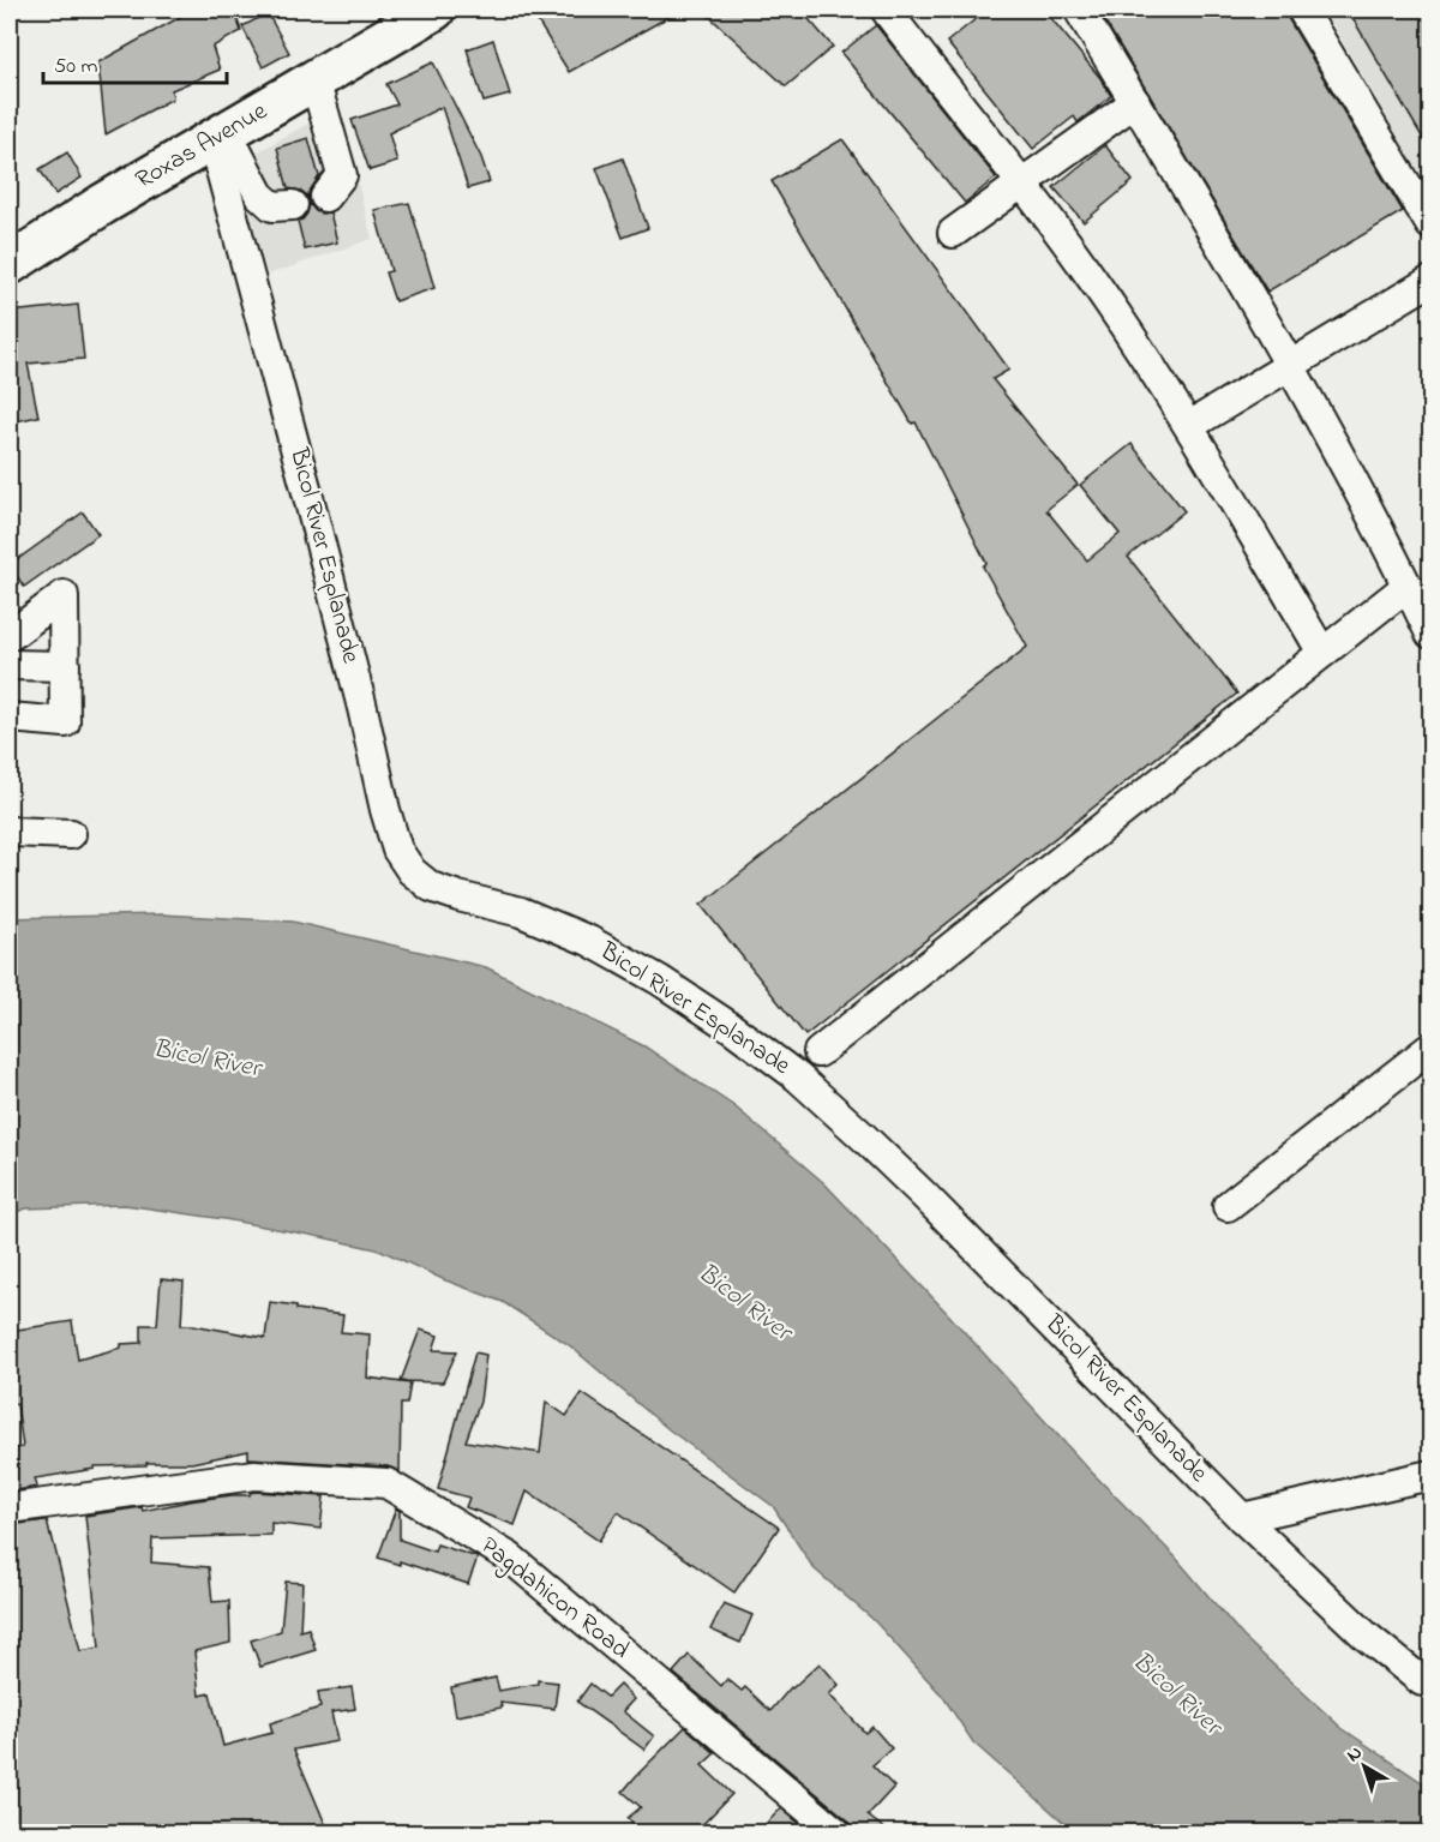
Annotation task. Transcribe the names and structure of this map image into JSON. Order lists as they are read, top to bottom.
{
  "streets": {
    "highway": ["Roxas Avenue"],
    "street": ["Bicol River Esplanade", "Pagdahicon Road"]
  },
  "crossings": [
    ["Roxas Avenue", "Bicol River Esplanade"]
  ],
  "water": ["Bicol River"],
  "scale_bar": "50 m",
  "north": "top left"
}
